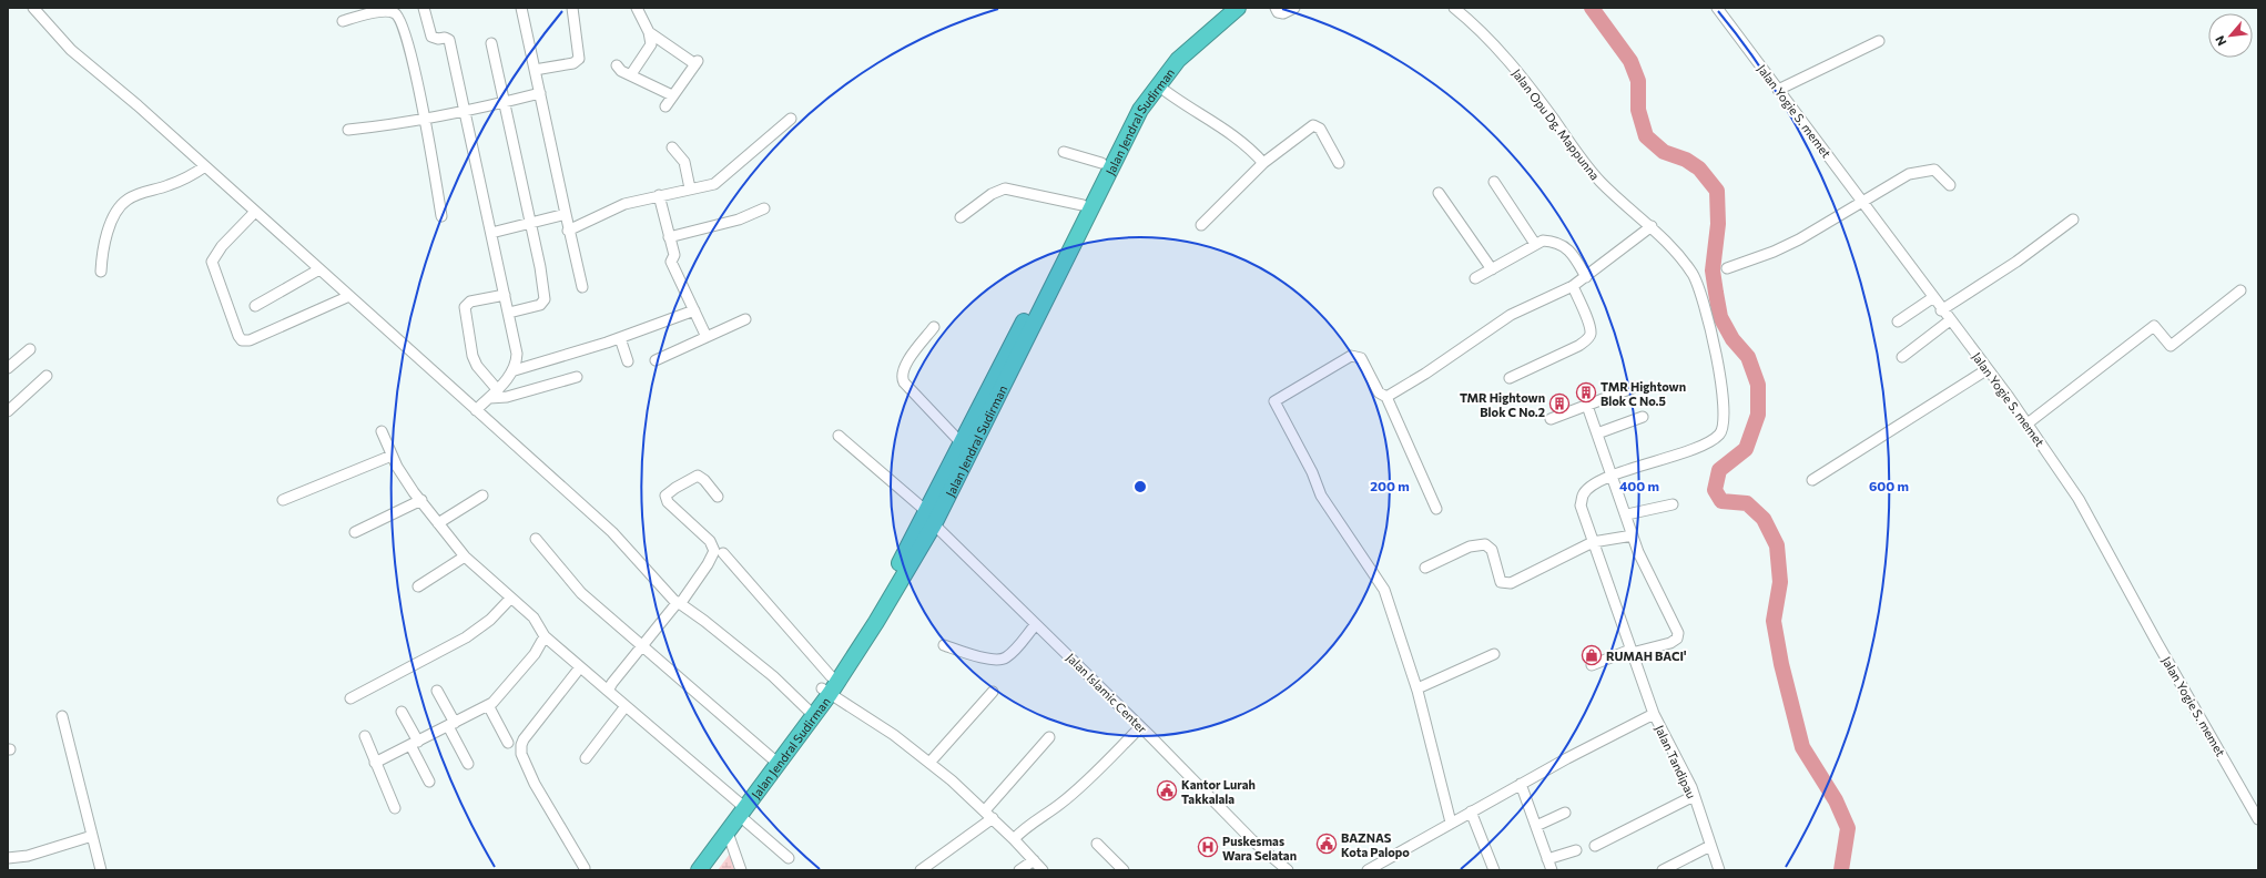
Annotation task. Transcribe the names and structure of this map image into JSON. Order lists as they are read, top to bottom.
{
  "streets": {
    "highway": ["Jalan Jendral Sudirman"],
    "street": [
      "Jalan Yogie S. memet",
      "Jalan Opu Dg. Mappunna",
      "Jalan Islamic Center",
      "Jalan Tandipau"
    ]
  },
  "crossings": [
    ["Jalan Jendral Sudirman", "Jalan Islamic Center"],
    ["Jalan Opu Dg. Mappunna", "Jalan Tandipau"]
  ],
  "places": {
    "building": ["TMR Hightown Blok C No.5", "TMR Hightown Blok C No.2"],
    "shop": ["RUMAH BACI'"],
    "public building": ["Kantor Lurah Takkalala", "BAZNAS Kota Palopo"],
    "hospital": ["Puskesmas Wara Selatan"]
  },
  "north": "bottom left",
  "rings": ["200 m", "400 m", "600 m"]
}
